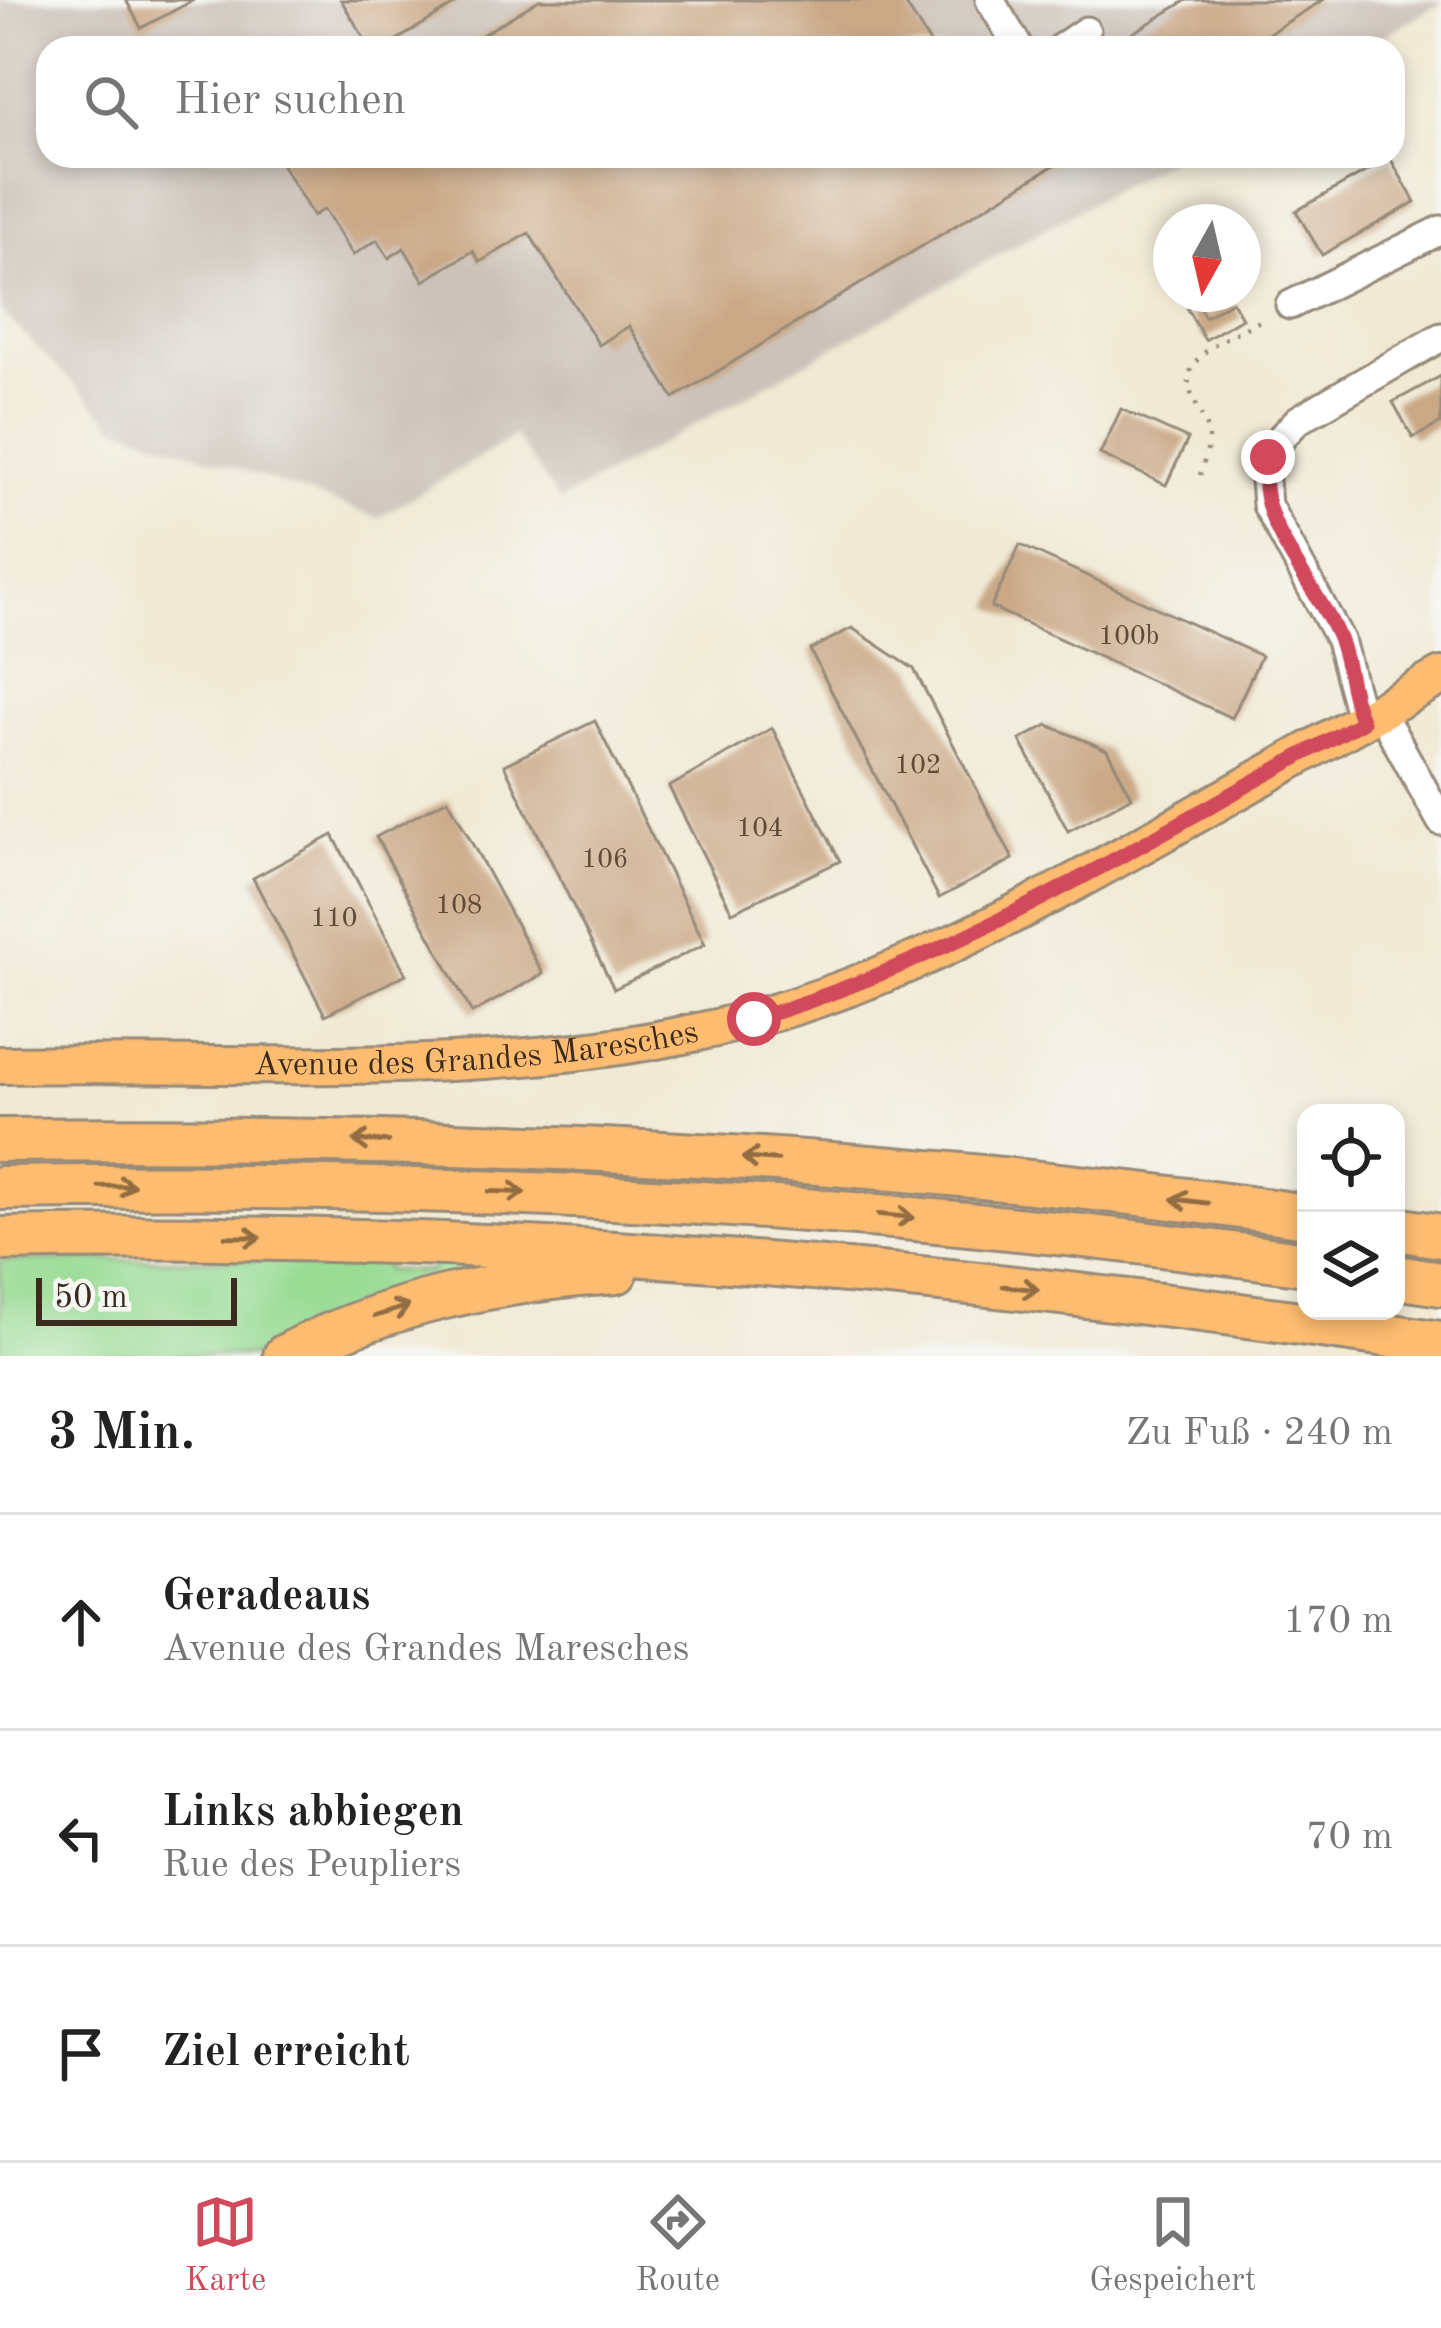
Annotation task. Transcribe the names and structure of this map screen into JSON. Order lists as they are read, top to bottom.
{
  "streets": {
    "main road": ["Avenue des Grandes Maresches"]
  },
  "house_numbers": [
    "100b",
    "102",
    "104",
    "106",
    "108",
    "110"
  ],
  "scale_bar": "50 m",
  "north": "bottom",
  "page": {
    "search": "Hier suchen",
    "scale": "50 m",
    "heading": ["3 Min.", "Zu Fuß · 240 m"],
    "list": [
      ["Geradeaus", "Avenue des Grandes Maresches", "170 m"],
      ["Links abbiegen", "Rue des Peupliers", "70 m"],
      "Ziel erreicht"
    ],
    "nav": ["Karte", "Route", "Gespeichert"]
  }
}
